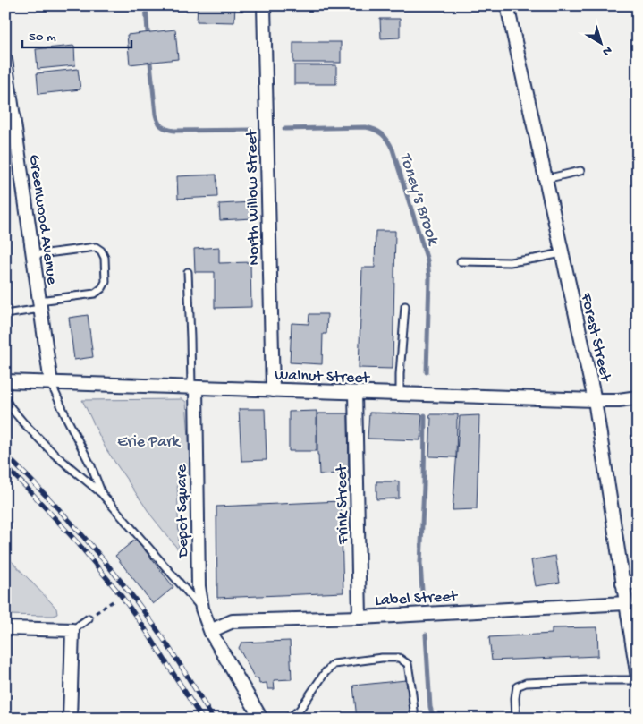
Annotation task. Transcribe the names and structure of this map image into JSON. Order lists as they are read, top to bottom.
{
  "streets": {
    "street": [
      "North Willow Street",
      "Greenwood Avenue",
      "Forest Street",
      "Walnut Street",
      "Frink Street",
      "Depot Square",
      "Label Street"
    ]
  },
  "crossings": [
    ["North Willow Street", "Walnut Street"],
    ["Greenwood Avenue", "Walnut Street"],
    ["Forest Street", "Walnut Street"],
    ["Forest Street", "Label Street"],
    ["Walnut Street", "Frink Street"],
    ["Walnut Street", "Depot Square"],
    ["Frink Street", "Label Street"],
    ["Depot Square", "Label Street"]
  ],
  "water": ["Toney's Brook"],
  "parks": ["Erie Park"],
  "scale_bar": "50 m",
  "north": "bottom right"
}
